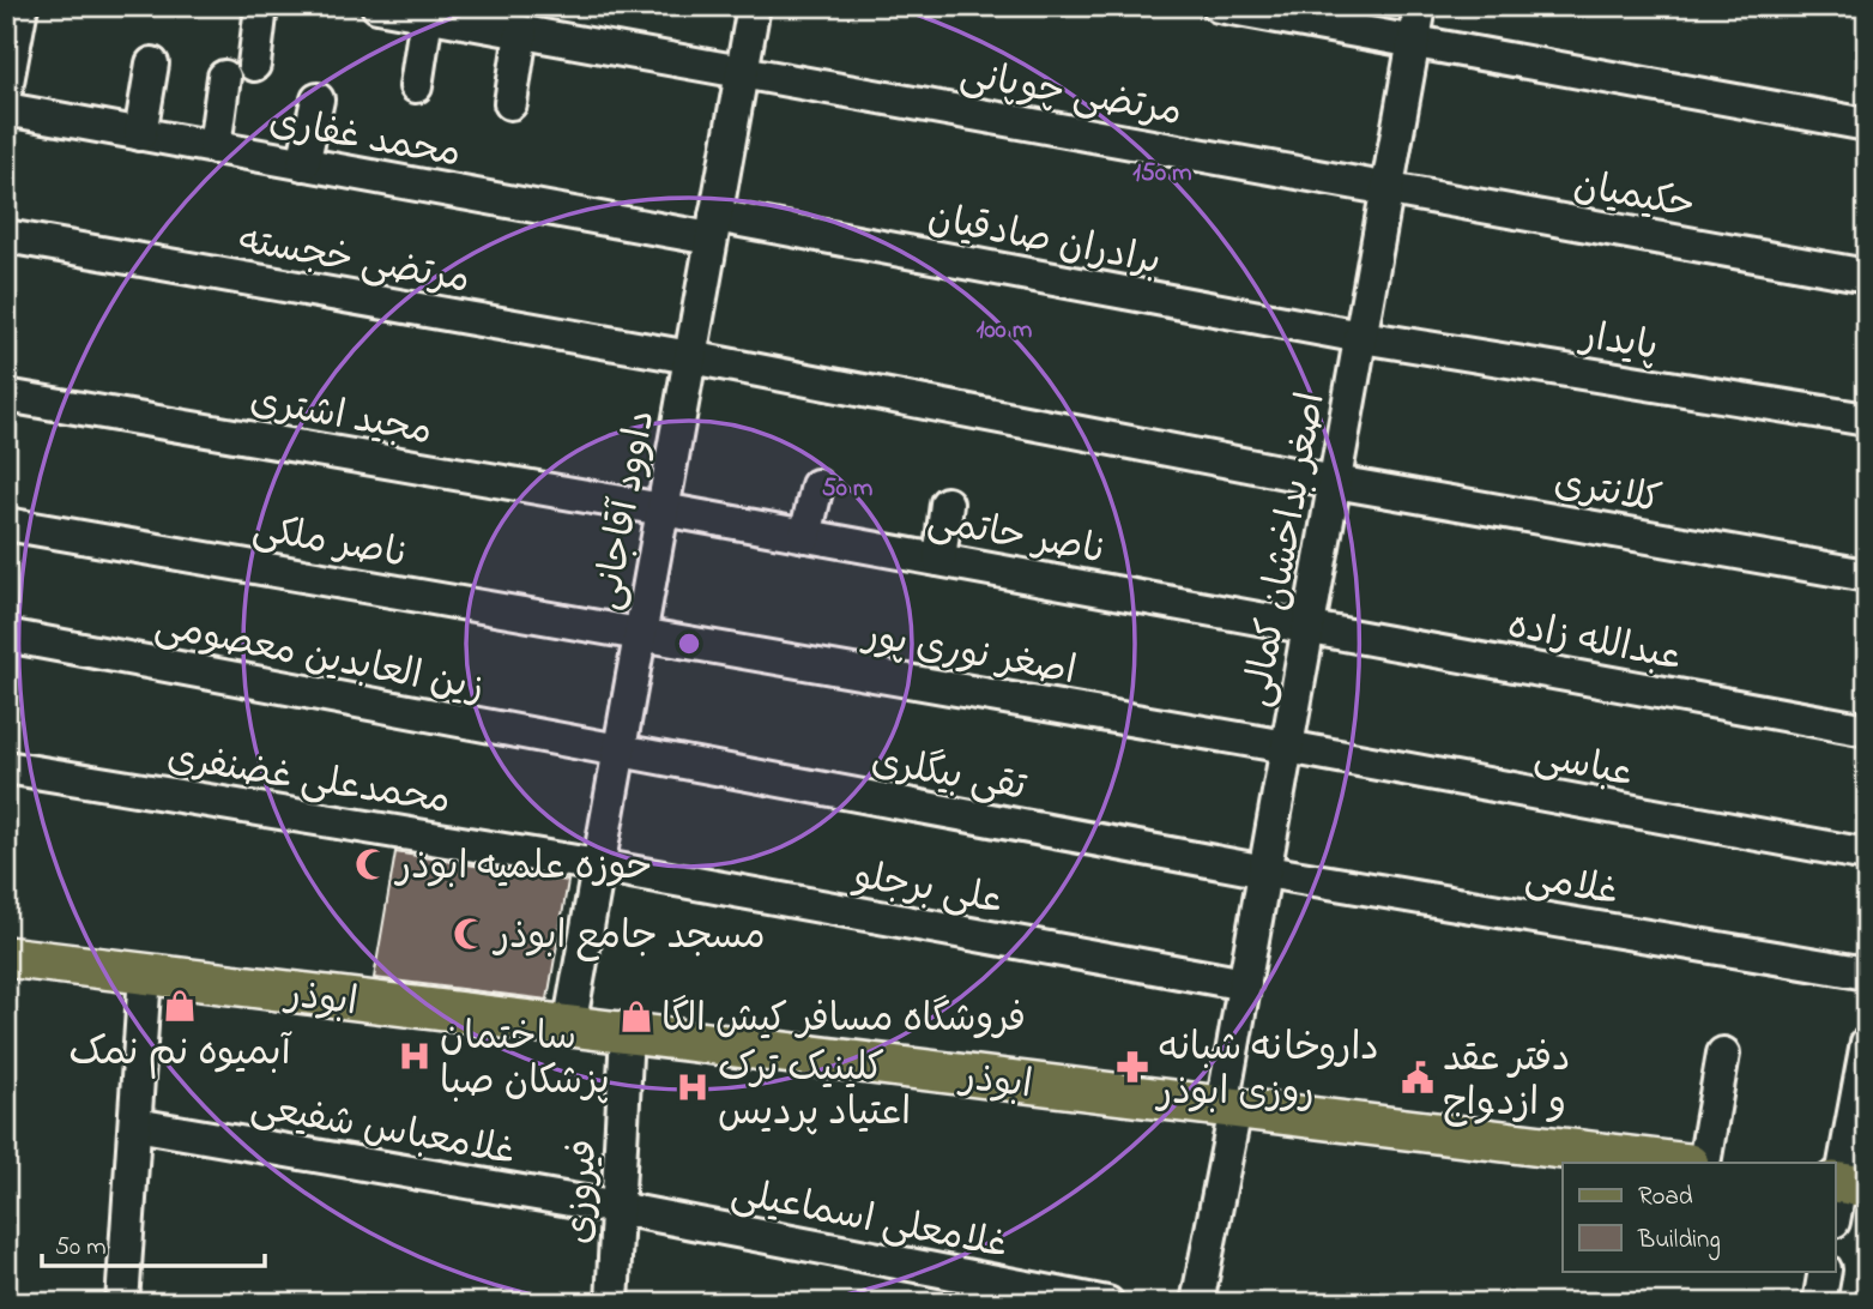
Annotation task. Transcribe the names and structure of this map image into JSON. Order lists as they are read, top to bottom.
{
  "streets": {
    "main road": ["ابوذر"],
    "street": [
      "مرتضی چوپانی",
      "محمد غفاری",
      "حکیمیان",
      "برادران صادقیان",
      "مرتضی خجسته",
      "پایدار",
      "مجید اشتری",
      "کلانتری",
      "داوود آقاجانی",
      "ناصر حاتمی",
      "ناصر ملکی",
      "اصغر بداخشان کمالی",
      "عبدالله زاده",
      "اصغر نوری پور",
      "زین العابدین معصومی",
      "عباسی",
      "تقی بیگلری",
      "محمدعلی غضنفری",
      "غلامی",
      "علی برجلو",
      "غلامعباس شفیعی",
      "فیروزی",
      "غلامعلی اسماعیلی"
    ]
  },
  "crossings": [
    ["مرتضی چوپانی", "حکیمیان"],
    ["مرتضی چوپانی", "داوود آقاجانی"],
    ["مرتضی چوپانی", "اصغر بداخشان کمالی"],
    ["محمد غفاری", "برادران صادقیان"],
    ["محمد غفاری", "داوود آقاجانی"],
    ["حکیمیان", "اصغر بداخشان کمالی"],
    ["برادران صادقیان", "پایدار"],
    ["برادران صادقیان", "داوود آقاجانی"],
    ["برادران صادقیان", "اصغر بداخشان کمالی"],
    ["مرتضی خجسته", "کلانتری"],
    ["مرتضی خجسته", "داوود آقاجانی"],
    ["مرتضی خجسته", "اصغر بداخشان کمالی"],
    ["پایدار", "اصغر بداخشان کمالی"],
    ["مجید اشتری", "داوود آقاجانی"],
    ["مجید اشتری", "ناصر حاتمی"],
    ["کلانتری", "اصغر بداخشان کمالی"],
    ["داوود آقاجانی", "ناصر حاتمی"],
    ["داوود آقاجانی", "ناصر ملکی"],
    ["داوود آقاجانی", "اصغر نوری پور"],
    ["داوود آقاجانی", "زین العابدین معصومی"],
    ["داوود آقاجانی", "تقی بیگلری"],
    ["داوود آقاجانی", "محمدعلی غضنفری"],
    ["داوود آقاجانی", "علی برجلو"],
    ["داوود آقاجانی", "ابوذر"],
    ["ناصر حاتمی", "اصغر بداخشان کمالی"],
    ["ناصر حاتمی", "عبدالله زاده"],
    ["ناصر ملکی", "اصغر نوری پور"],
    ["اصغر بداخشان کمالی", "عبدالله زاده"],
    ["اصغر بداخشان کمالی", "اصغر نوری پور"],
    ["اصغر بداخشان کمالی", "عباسی"],
    ["اصغر بداخشان کمالی", "تقی بیگلری"],
    ["اصغر بداخشان کمالی", "غلامی"],
    ["اصغر بداخشان کمالی", "علی برجلو"],
    ["اصغر بداخشان کمالی", "ابوذر"],
    ["اصغر نوری پور", "عباسی"],
    ["زین العابدین معصومی", "تقی بیگلری"],
    ["تقی بیگلری", "غلامی"],
    ["محمدعلی غضنفری", "علی برجلو"],
    ["ابوذر", "فیروزی"],
    ["غلامعباس شفیعی", "فیروزی"],
    ["غلامعباس شفیعی", "غلامعلی اسماعیلی"],
    ["فیروزی", "غلامعلی اسماعیلی"]
  ],
  "places": {
    "mosque": ["حوزه علمیه ابوذر", "مسجد جامع ابوذر"],
    "shop": ["آبمیوه نم نمک", "فروشگاه مسافر کیش الگا"],
    "hospital": ["ساختمان پزشکان صبا", "کلینیک ترک اعتیاد پردیس"],
    "pharmacy": ["داروخانه شبانه روزی ابوذر"],
    "public building": ["دفتر عقد و ازدواج"]
  },
  "legend": ["Road", "Building"],
  "scale_bar": "50 m",
  "rings": ["150 m", "100 m", "50 m"]
}
